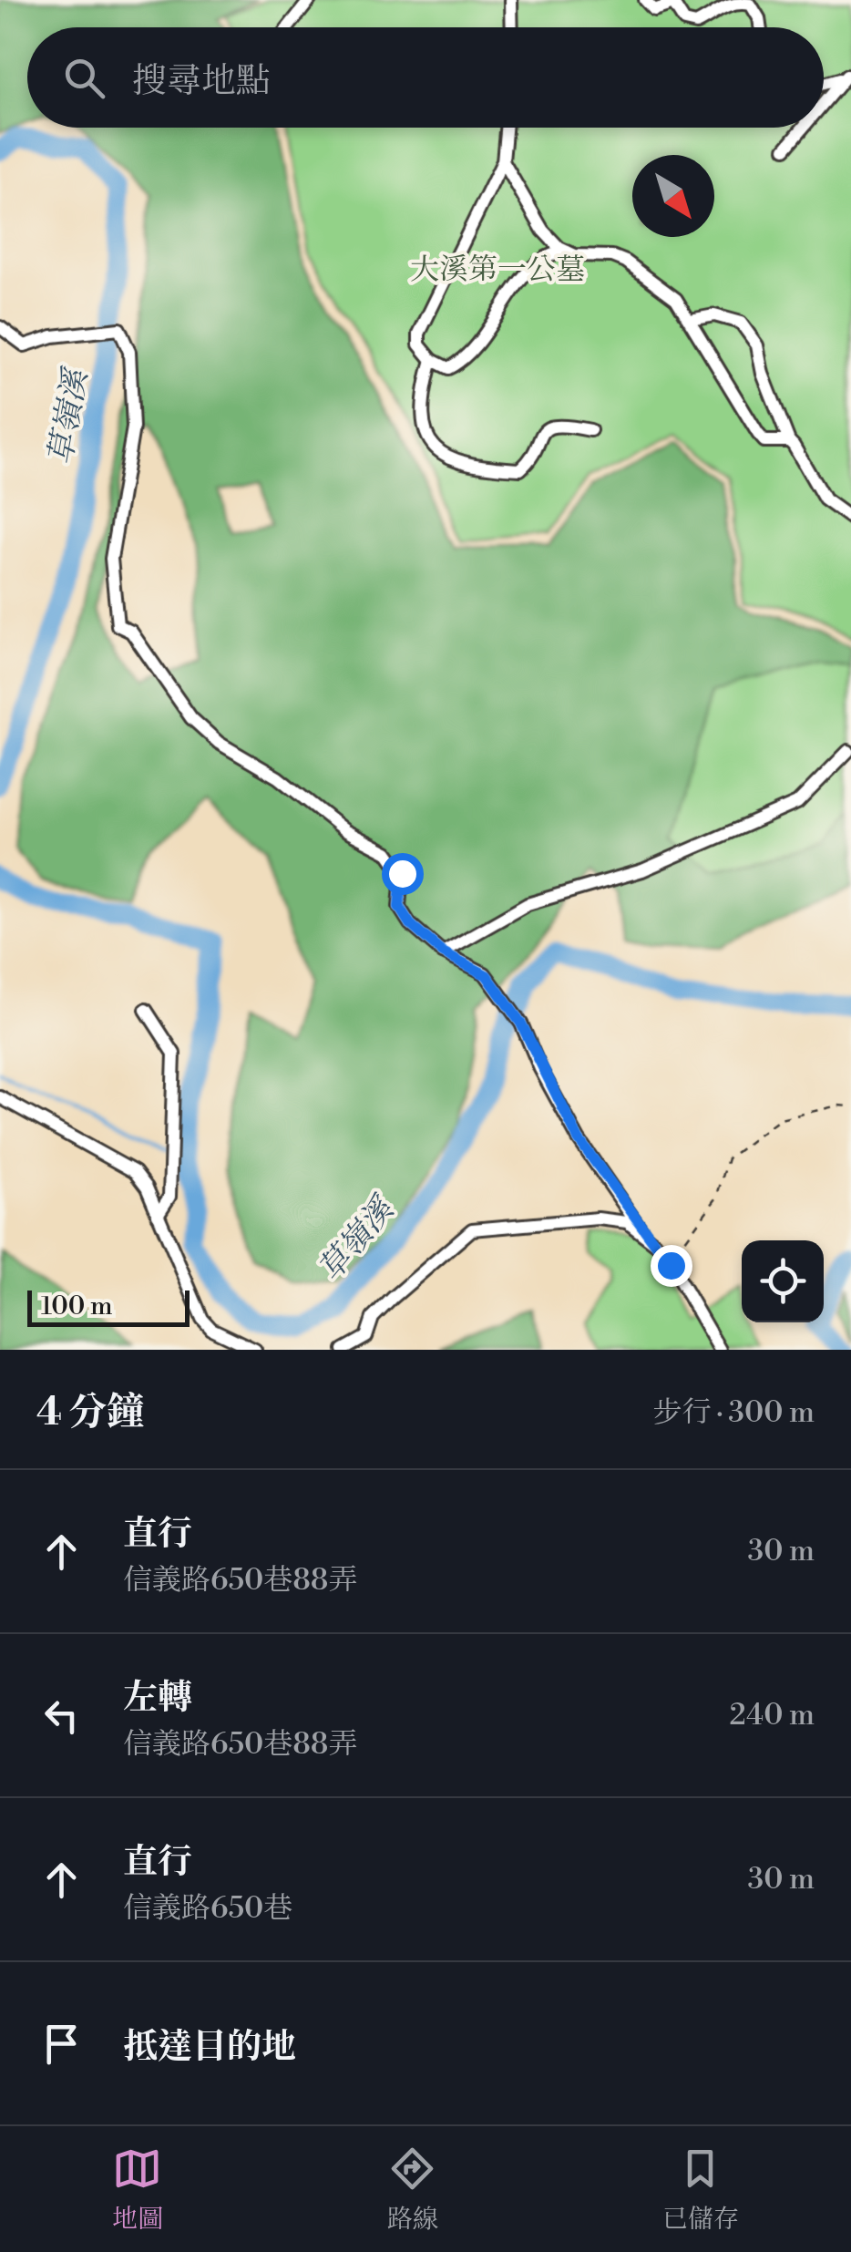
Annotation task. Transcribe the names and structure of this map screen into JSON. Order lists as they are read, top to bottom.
{
  "water": ["草嶺溪"],
  "parks": ["大溪第一公墓"],
  "scale_bar": "100 m",
  "north": "bottom right",
  "page": {
    "search": "搜尋地點",
    "scale": "100 m",
    "heading": ["4 分鐘", "步行 · 300 m"],
    "list": [
      ["直行", "信義路650巷88弄", "30 m"],
      ["左轉", "信義路650巷88弄", "240 m"],
      ["直行", "信義路650巷", "30 m"],
      "抵達目的地"
    ],
    "nav": ["地圖", "路線", "已儲存"]
  }
}
